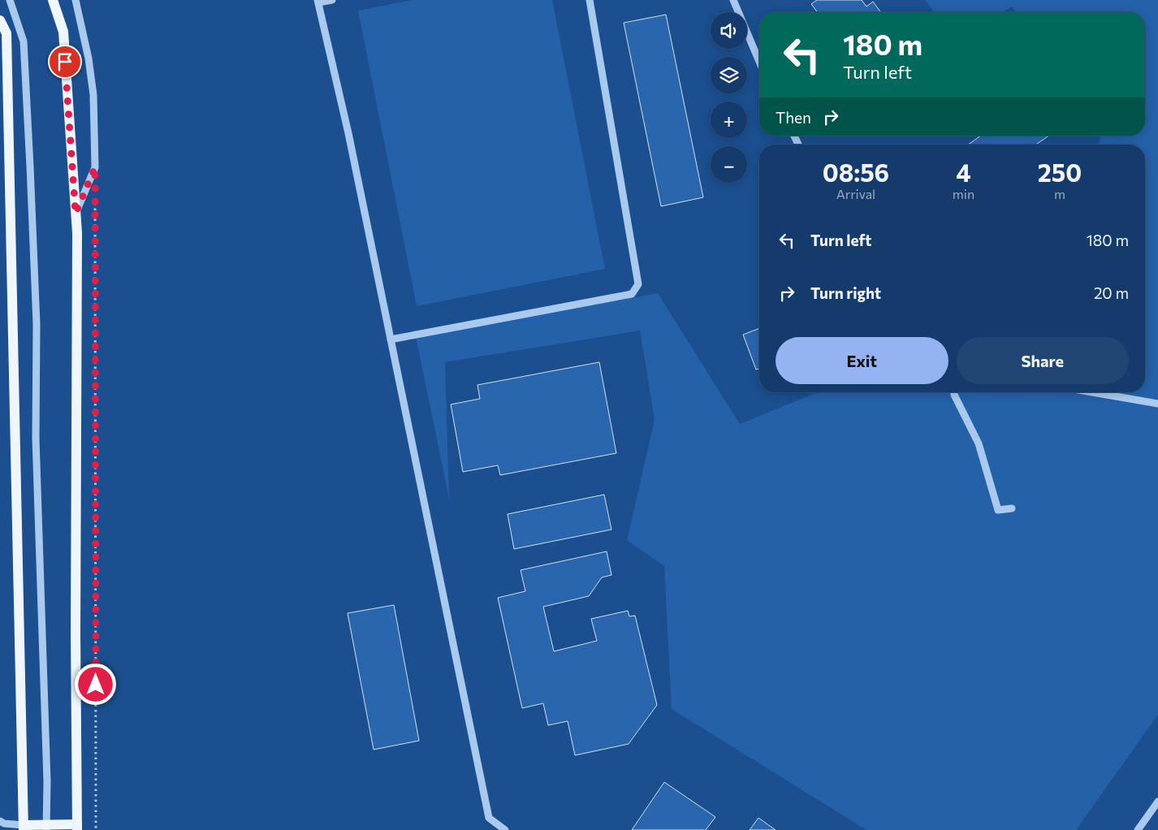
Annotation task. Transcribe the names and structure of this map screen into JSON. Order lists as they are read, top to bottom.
{
  "page": {
    "map_buttons": ["+", "−"],
    "turn": ["180 m", "Turn left"],
    "then": "Then",
    "eta": [
      "08:56",
      "Arrival",
      "4",
      "min",
      "250",
      "m"
    ],
    "list": [
      {
        "name": "Turn left",
        "value": "180 m"
      },
      {
        "name": "Turn right",
        "value": "20 m"
      }
    ],
    "buttons": ["Exit", "Share"]
  }
}
